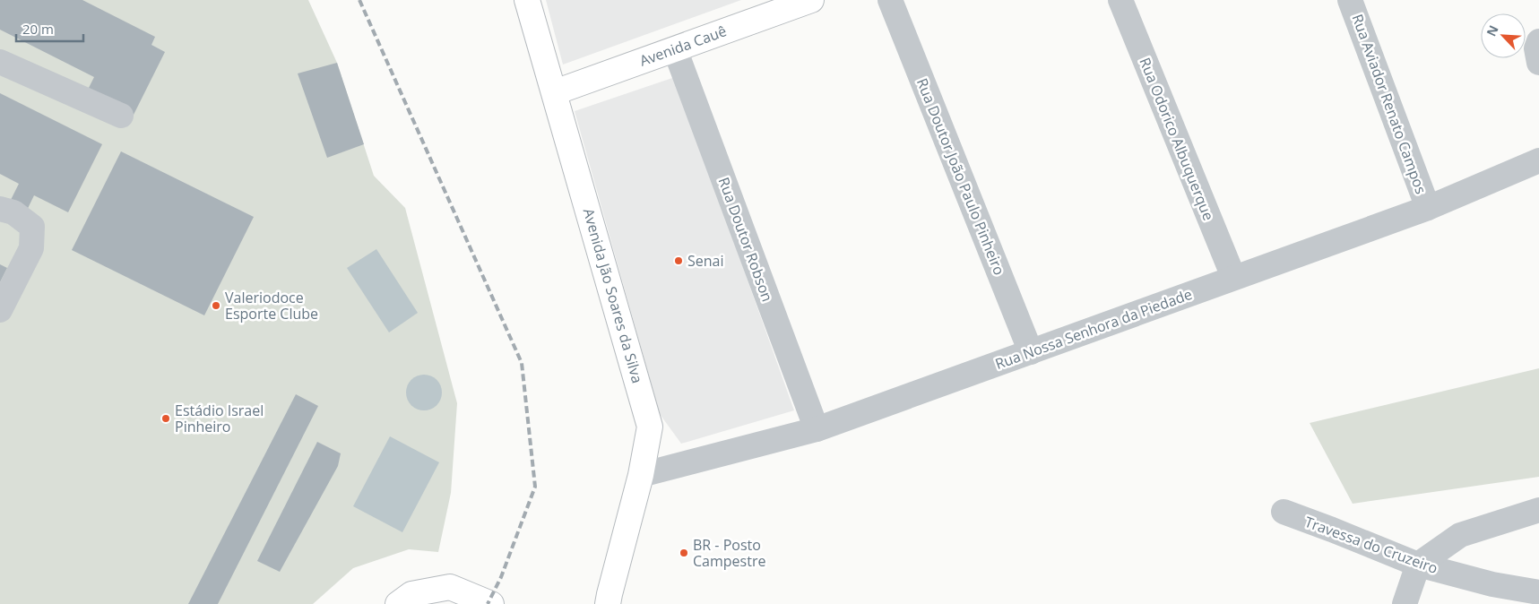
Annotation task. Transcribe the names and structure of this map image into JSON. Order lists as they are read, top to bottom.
{
  "streets": {
    "main road": ["Avenida Cauê", "Avenida Jão Soares da Silva"],
    "street": [
      "Rua Aviador Renato Campos",
      "Rua Odorico Albuquerque",
      "Rua Doutor João Paulo Pinheiro",
      "Rua Doutor Robson",
      "Rua Nossa Senhora da Piedade",
      "Travessa do Cruzeiro"
    ]
  },
  "crossings": [
    ["Avenida Cauê", "Rua Doutor Robson"],
    ["Avenida Cauê", "Avenida Jão Soares da Silva"],
    ["Rua Aviador Renato Campos", "Rua Nossa Senhora da Piedade"],
    ["Rua Odorico Albuquerque", "Rua Nossa Senhora da Piedade"],
    ["Rua Doutor João Paulo Pinheiro", "Rua Nossa Senhora da Piedade"],
    ["Rua Doutor Robson", "Rua Nossa Senhora da Piedade"],
    ["Avenida Jão Soares da Silva", "Rua Nossa Senhora da Piedade"]
  ],
  "places": [
    "Senai",
    "Valeriodoce Esporte Clube",
    "Estádio Israel Pinheiro",
    "BR - Posto Campestre"
  ],
  "scale_bar": "20 m",
  "north": "top left"
}
